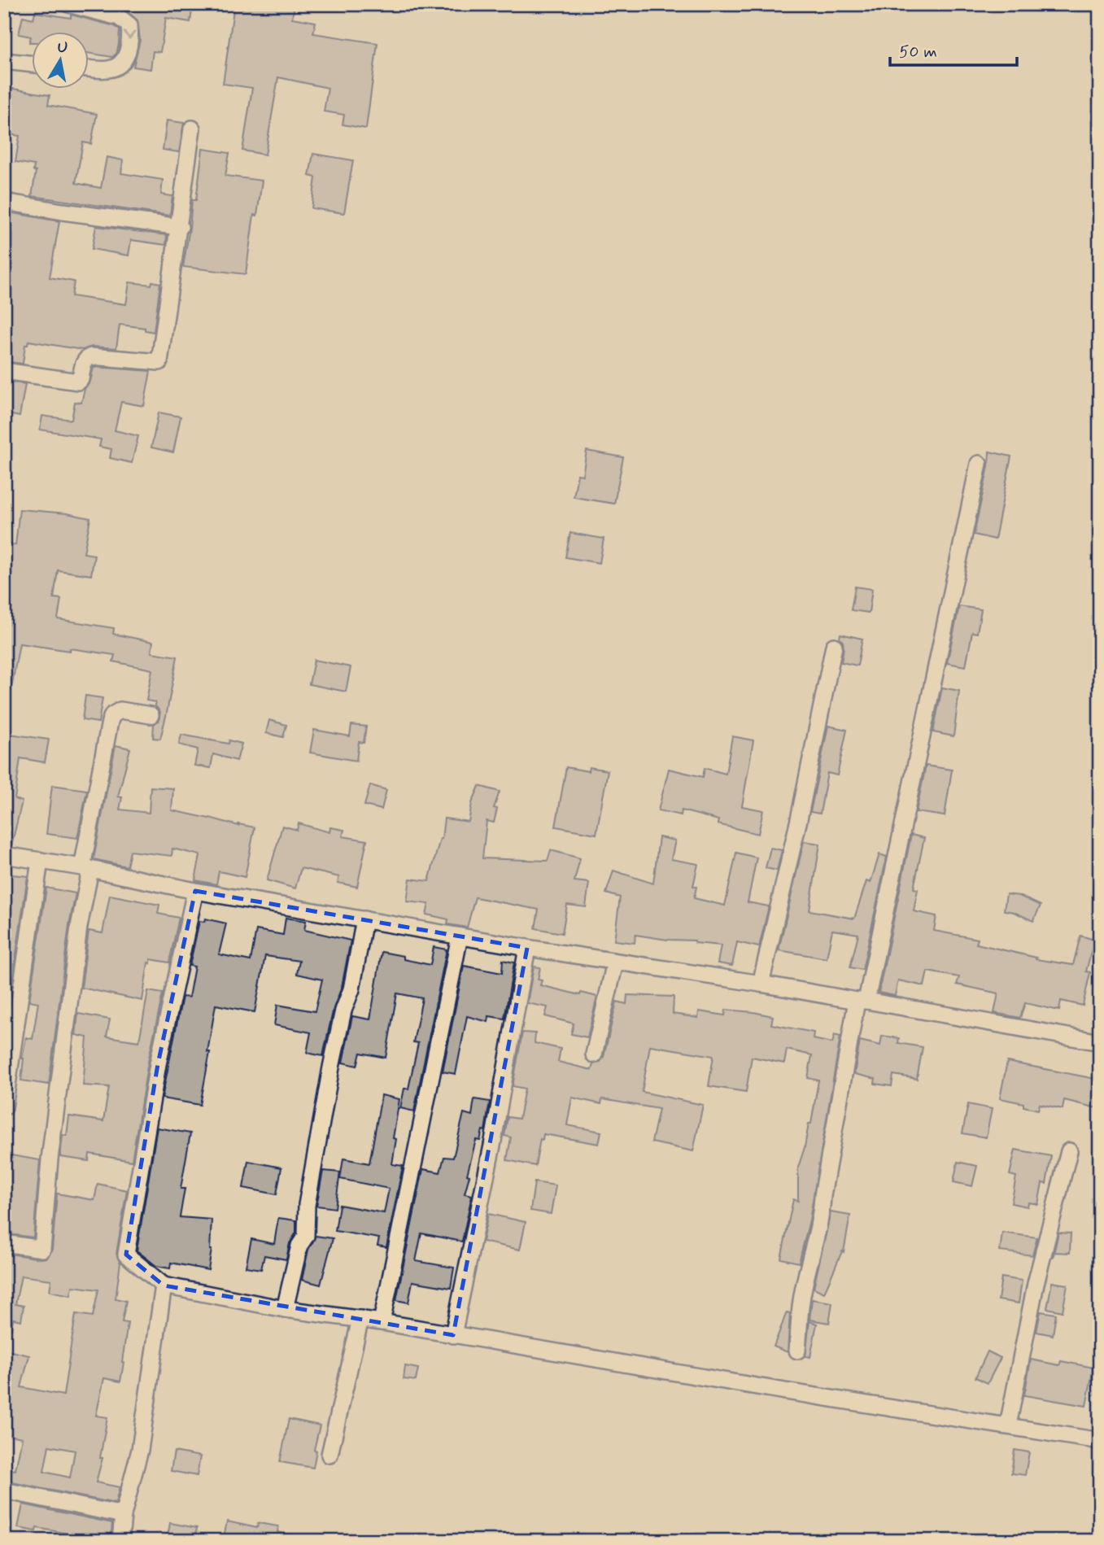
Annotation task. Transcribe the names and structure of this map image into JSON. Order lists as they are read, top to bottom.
{
  "scale_bar": "50 m",
  "north": "top"
}
